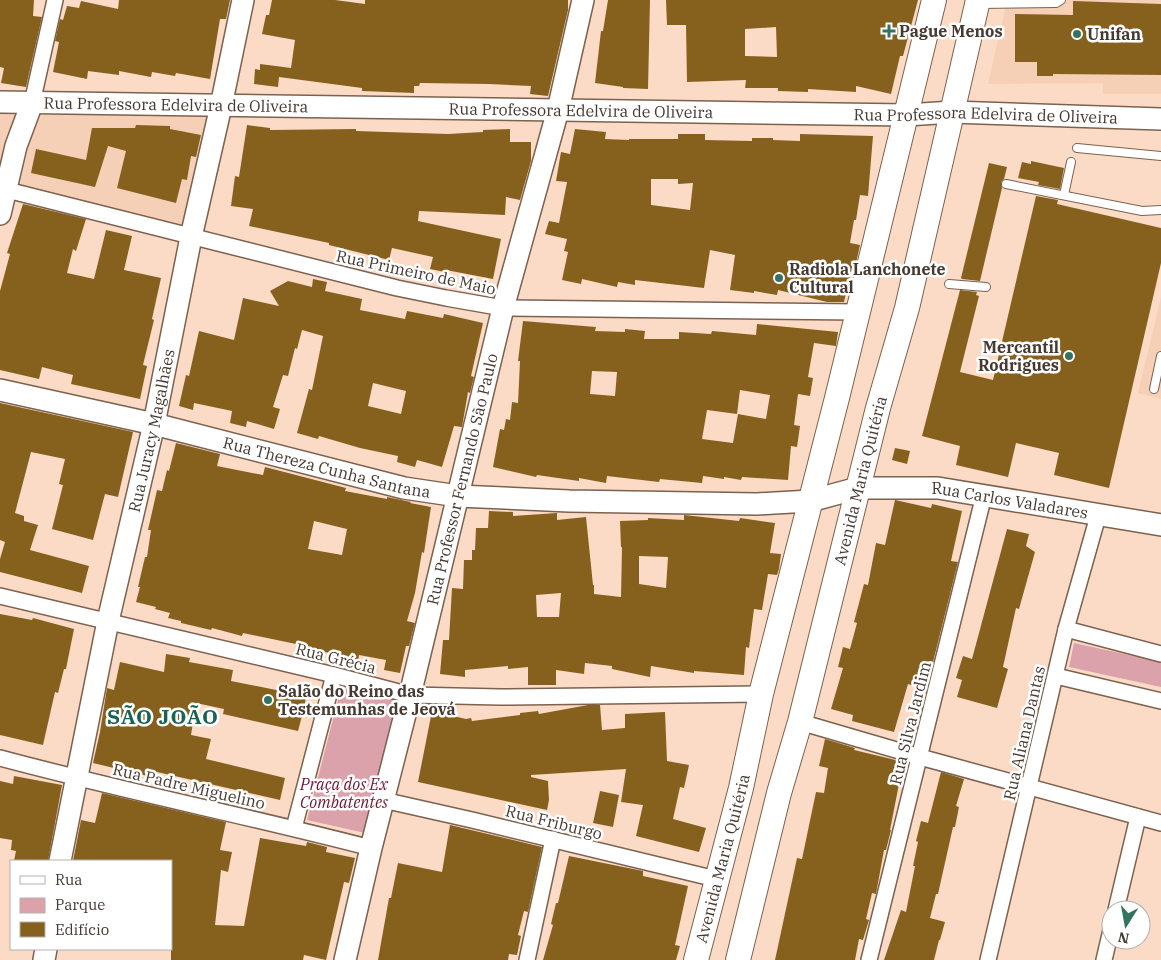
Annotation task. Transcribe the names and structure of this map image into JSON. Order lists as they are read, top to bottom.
{
  "streets": {
    "main road": ["Avenida Maria Quitéria"],
    "street": [
      "Rua Professora Edelvira de Oliveira",
      "Rua Primeiro de Maio",
      "Rua Juracy Magalhães",
      "Rua Thereza Cunha Santana",
      "Rua Professor Fernando São Paulo",
      "Rua Carlos Valadares",
      "Rua Grécia",
      "Rua Silva Jardim",
      "Rua Aliana Dantas",
      "Rua Padre Miguelino",
      "Rua Friburgo"
    ]
  },
  "crossings": [
    ["Rua Professora Edelvira de Oliveira", "Rua Juracy Magalhães"],
    ["Rua Professora Edelvira de Oliveira", "Rua Professor Fernando São Paulo"],
    ["Rua Professora Edelvira de Oliveira", "Avenida Maria Quitéria"],
    ["Rua Primeiro de Maio", "Rua Juracy Magalhães"],
    ["Rua Primeiro de Maio", "Rua Professor Fernando São Paulo"],
    ["Rua Primeiro de Maio", "Avenida Maria Quitéria"],
    ["Rua Juracy Magalhães", "Rua Thereza Cunha Santana"],
    ["Rua Juracy Magalhães", "Rua Grécia"],
    ["Rua Juracy Magalhães", "Rua Padre Miguelino"],
    ["Rua Thereza Cunha Santana", "Rua Professor Fernando São Paulo"],
    ["Rua Thereza Cunha Santana", "Avenida Maria Quitéria"],
    ["Rua Thereza Cunha Santana", "Rua Carlos Valadares"],
    ["Rua Professor Fernando São Paulo", "Rua Grécia"],
    ["Rua Professor Fernando São Paulo", "Rua Padre Miguelino"],
    ["Rua Professor Fernando São Paulo", "Rua Friburgo"],
    ["Avenida Maria Quitéria", "Rua Carlos Valadares"],
    ["Avenida Maria Quitéria", "Rua Grécia"],
    ["Avenida Maria Quitéria", "Rua Friburgo"],
    ["Rua Carlos Valadares", "Rua Silva Jardim"],
    ["Rua Carlos Valadares", "Rua Aliana Dantas"]
  ],
  "districts": ["SÃO JOÃO"],
  "parks": ["Praça dos Ex Combatentes"],
  "places": {
    "health": ["Pague Menos"],
    "other": [
      "Unifan",
      "Radiola Lanchonete Cultural",
      "Mercantil Rodrigues",
      "Salão do Reino das Testemunhas de Jeová"
    ]
  },
  "legend": ["Rua", "Parque", "Edifício"],
  "north": "bottom"
}
